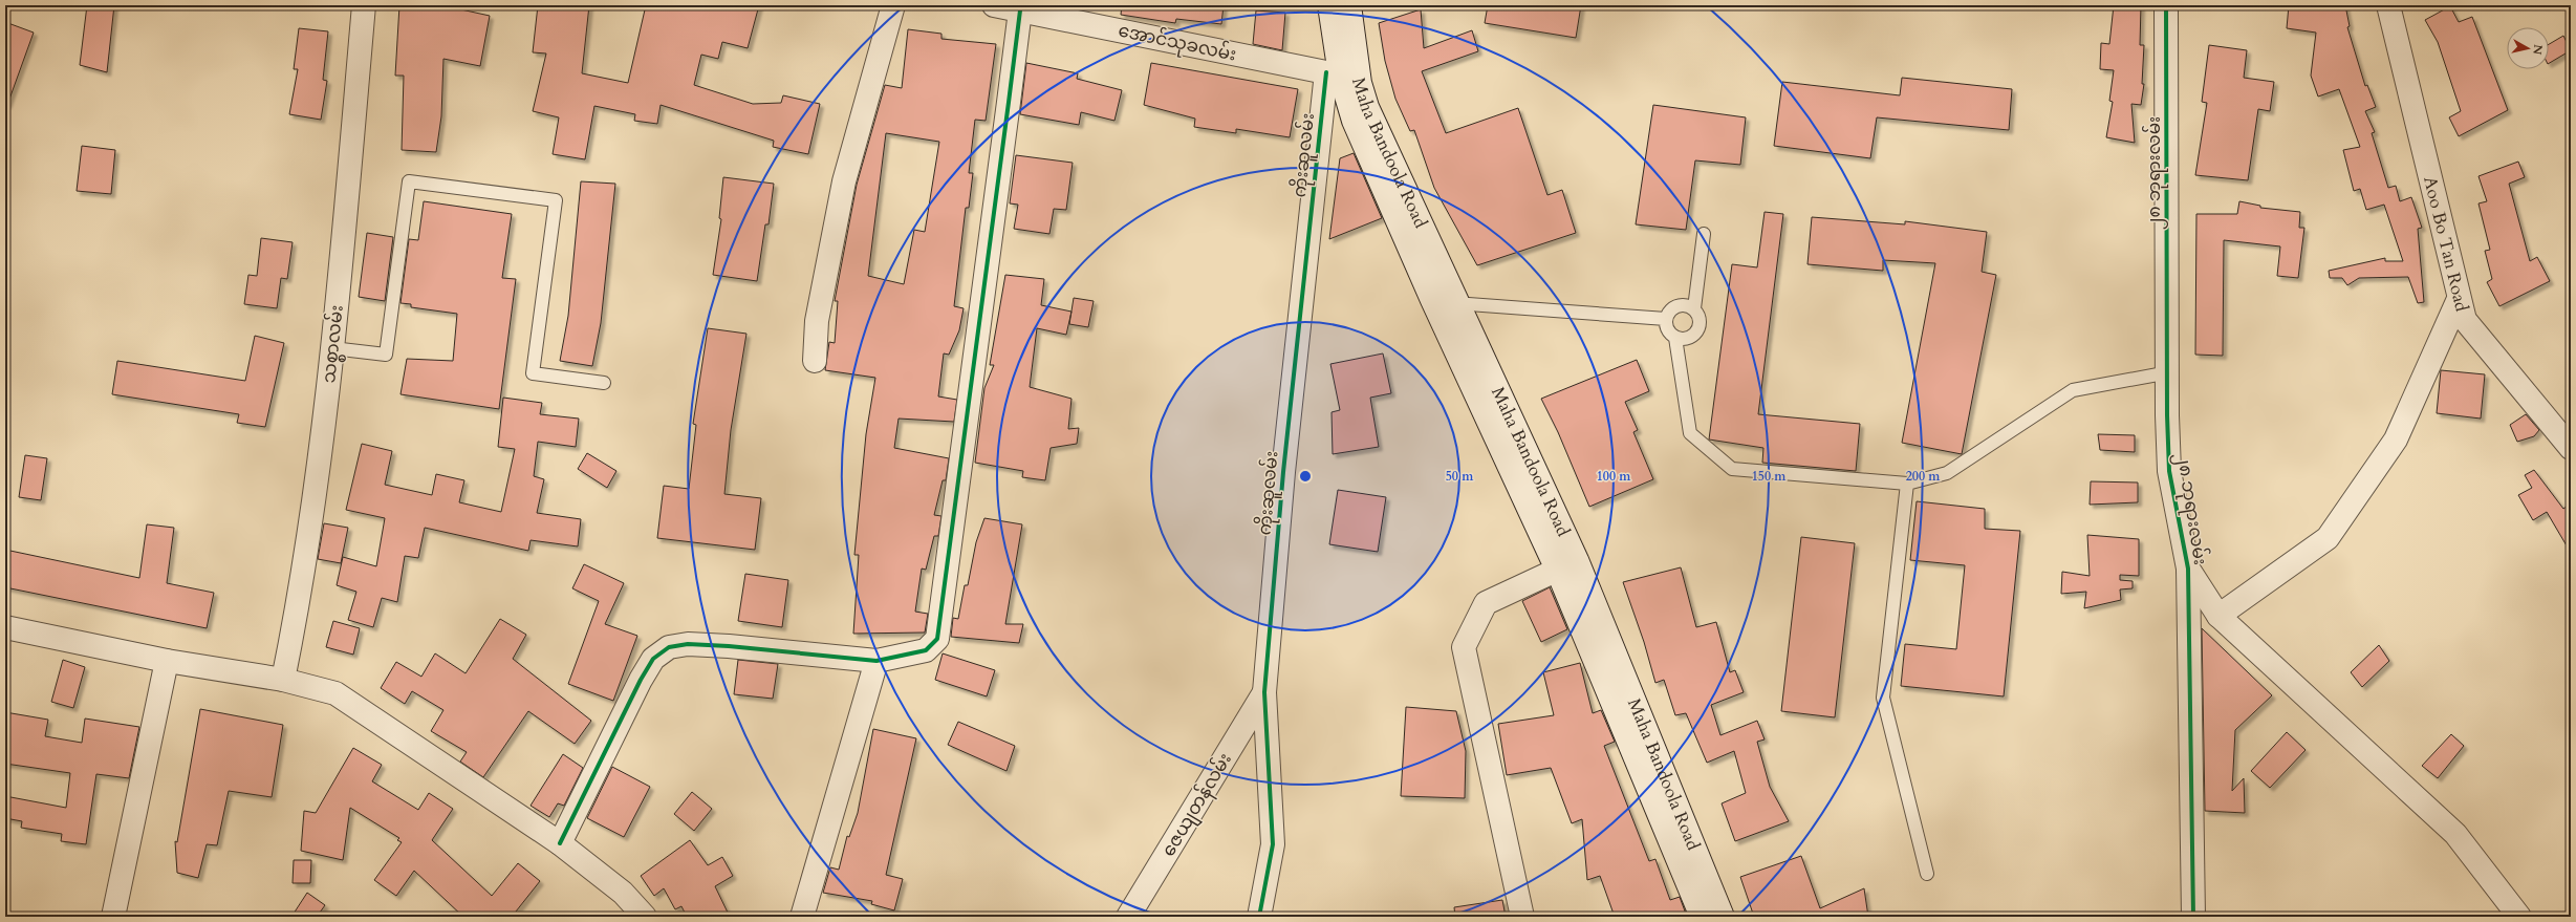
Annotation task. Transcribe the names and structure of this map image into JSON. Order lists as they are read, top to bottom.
{
  "streets": {
    "street": [
      "အောင်သုခလမ်း",
      "Maha Bandoola Road",
      "ကိုးဆူလမ်း",
      "၂၈ ဘုရားလမ်း",
      "Aoo Bo Tan Road",
      "သစ္စာလမ်း",
      "ဇေယျတန်လမ်း"
    ]
  },
  "crossings": [
    ["အောင်သုခလမ်း", "Maha Bandoola Road"],
    ["အောင်သုခလမ်း", "ကိုးဆူလမ်း"],
    ["Maha Bandoola Road", "ကိုးဆူလမ်း"],
    ["ကိုးဆူလမ်း", "ဇေယျတန်လမ်း"]
  ],
  "north": "right",
  "rings": [
    "50 m",
    "100 m",
    "150 m",
    "200 m"
  ]
}
